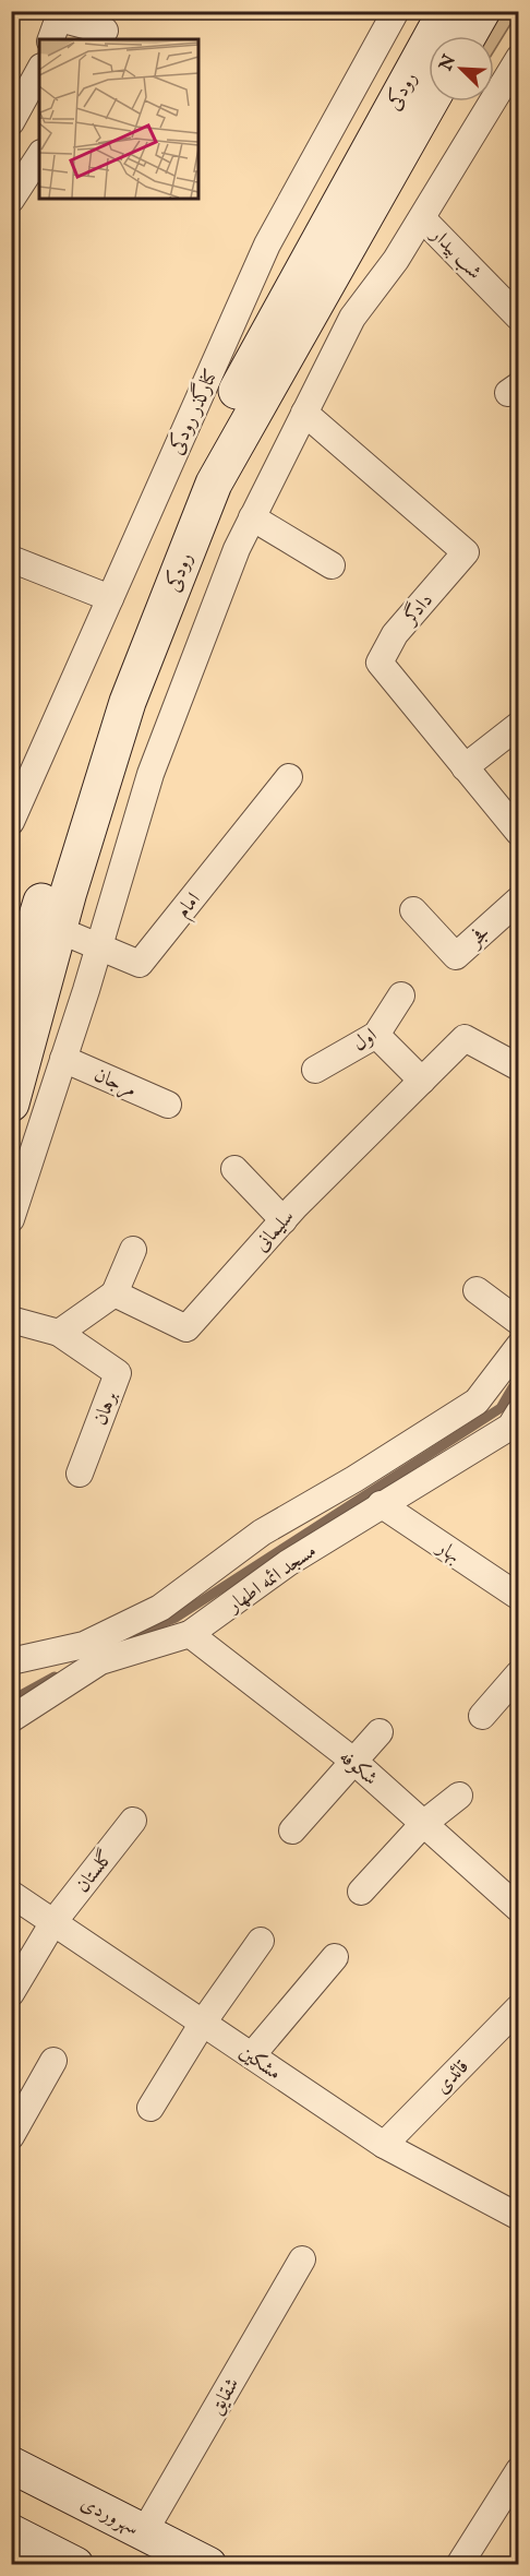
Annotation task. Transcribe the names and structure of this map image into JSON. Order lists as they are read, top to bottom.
{
  "streets": {
    "main road": ["رودکی", "سهروردی"],
    "street": [
      "شب بیدار",
      "کنارگذر رودکی",
      "دادگر",
      "امام",
      "فجر",
      "اول",
      "مرجان",
      "سلیمانی",
      "برهان",
      "بهار",
      "مسجد ائمه اطهار",
      "شکوفه",
      "گلستان",
      "مشکین",
      "قائدی",
      "شقایق"
    ]
  },
  "crossings": [
    ["رودکی", "امام"],
    ["بهار", "مسجد ائمه اطهار"],
    ["مسجد ائمه اطهار", "شکوفه"],
    ["گلستان", "مشکین"],
    ["مشکین", "قائدی"],
    ["شقایق", "سهروردی"]
  ],
  "north": "top left"
}
